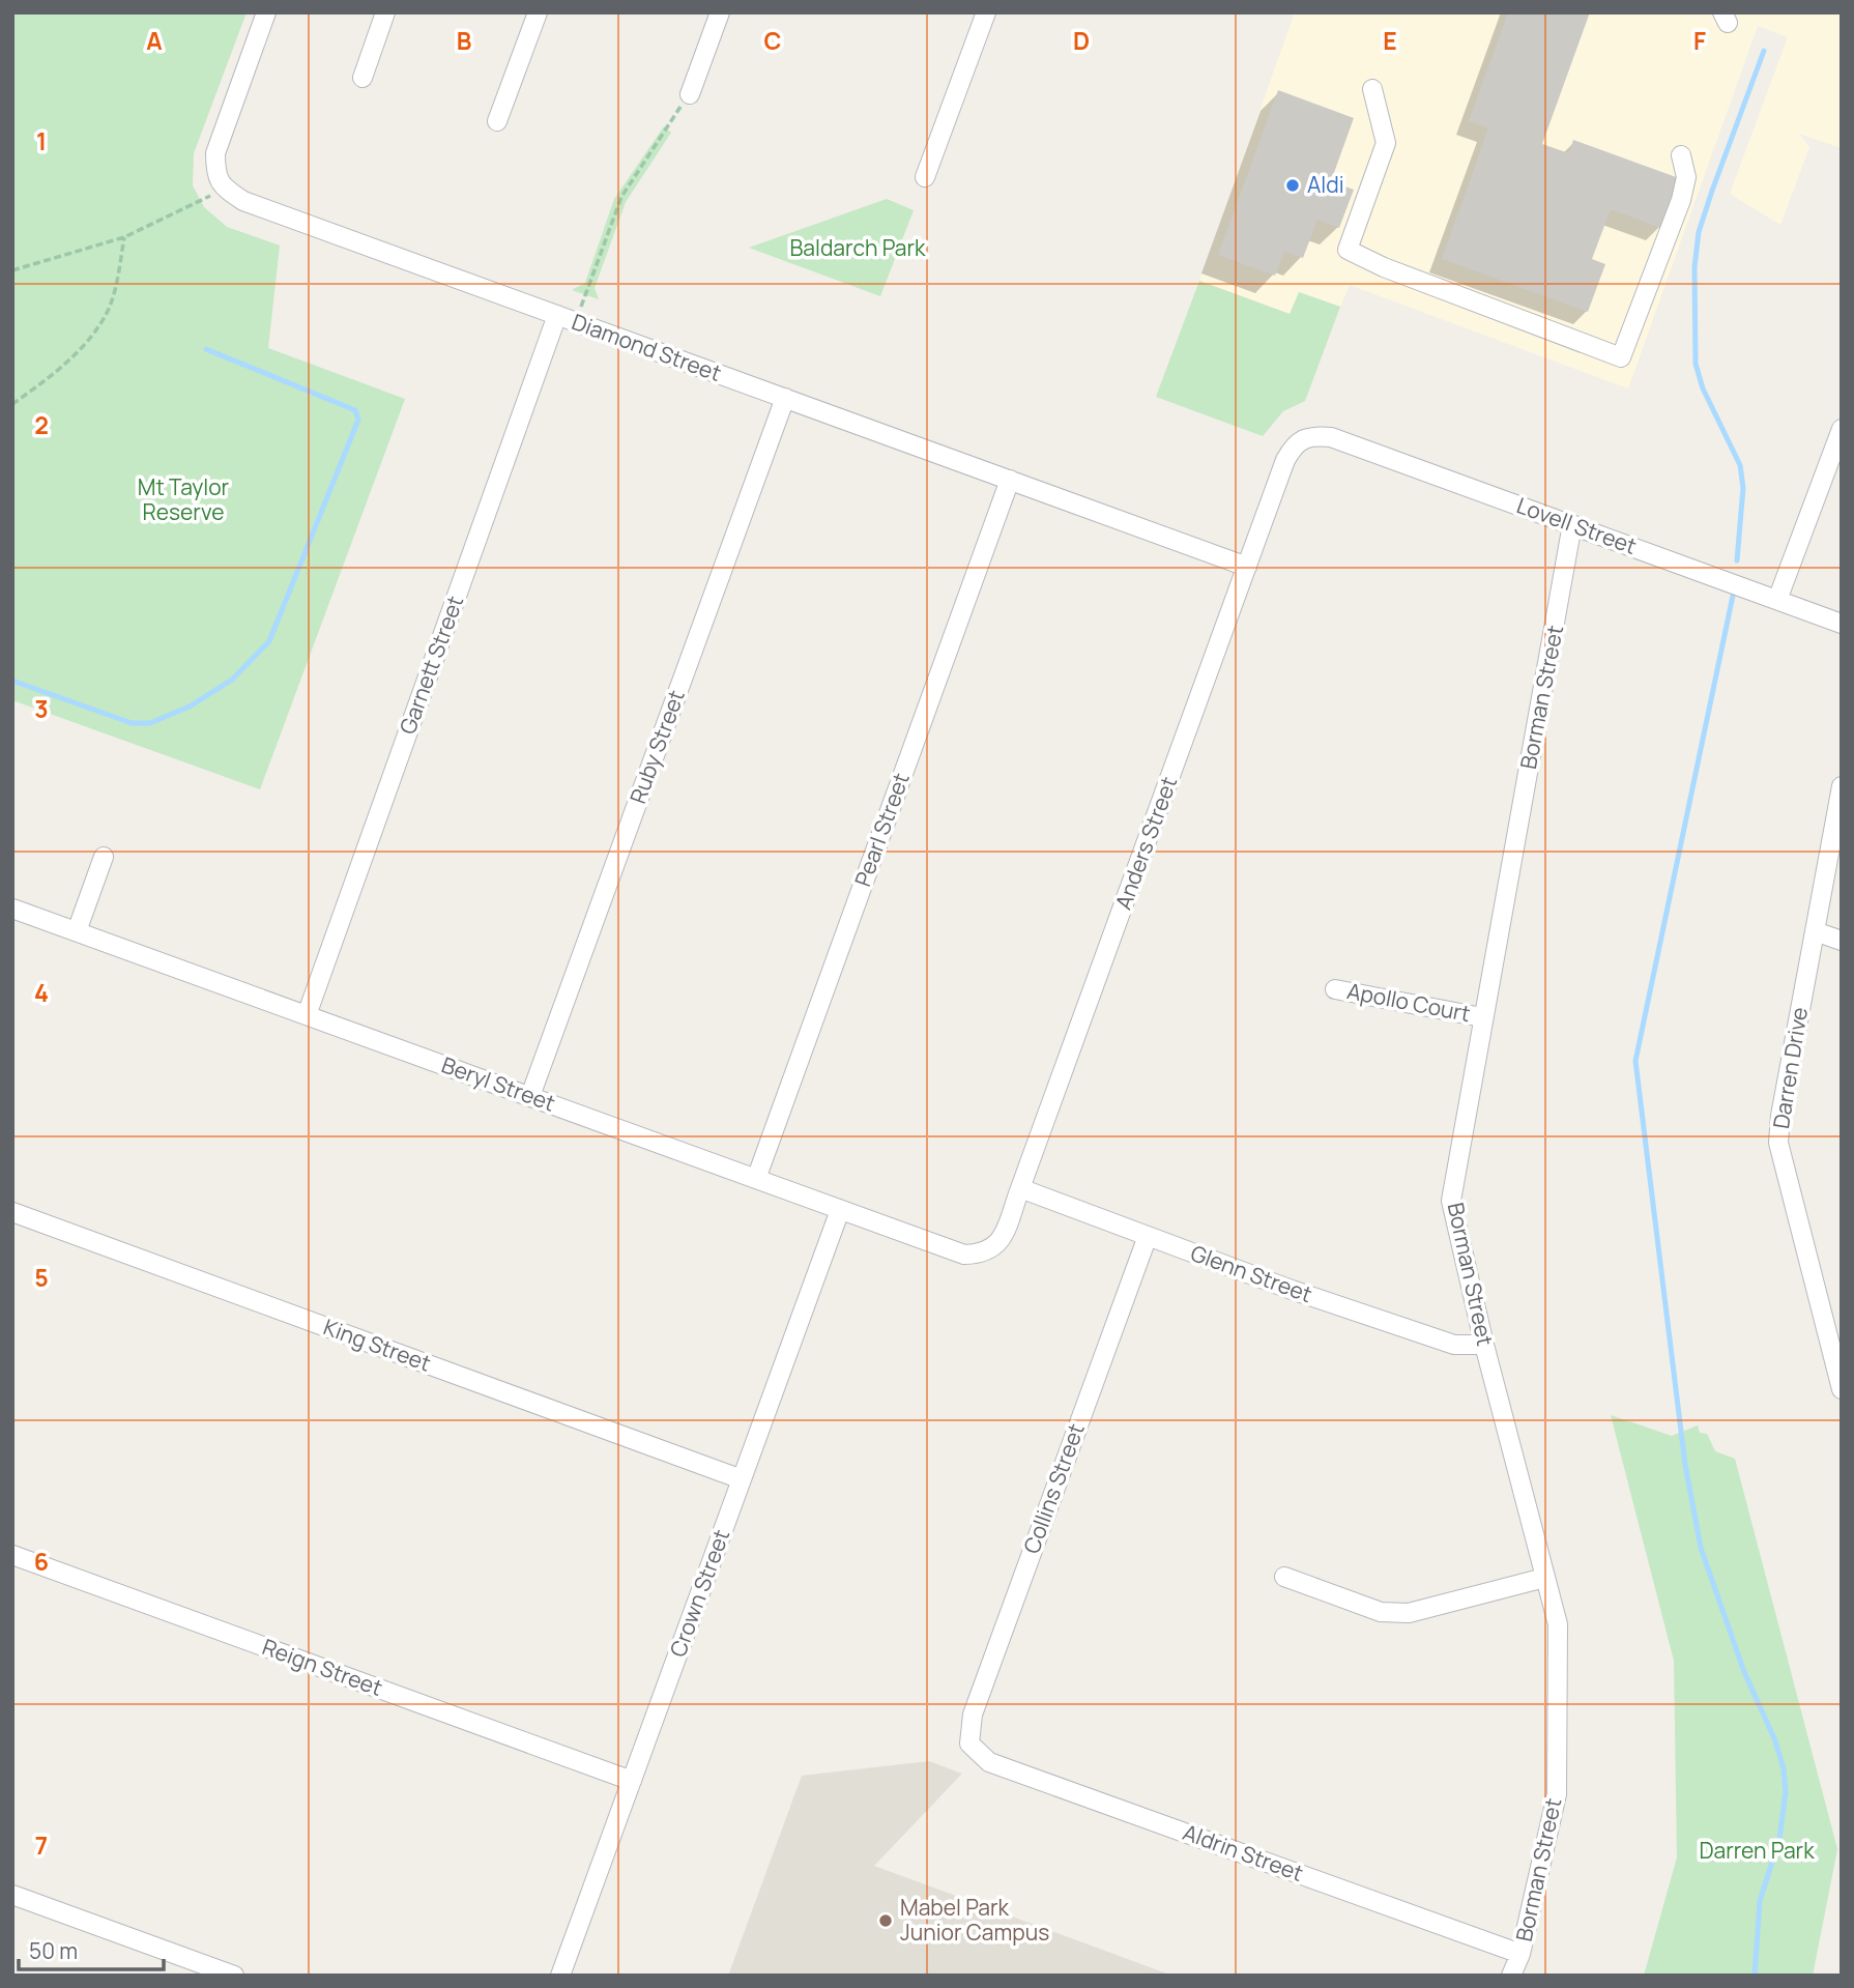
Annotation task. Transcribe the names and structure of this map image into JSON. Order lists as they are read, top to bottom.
{
  "streets": {
    "street": [
      "Diamond Street",
      "Lovell Street",
      "Garnett Street",
      "Borman Street",
      "Ruby Street",
      "Pearl Street",
      "Anders Street",
      "Apollo Court",
      "Darren Drive",
      "Beryl Street",
      "Glenn Street",
      "King Street",
      "Collins Street",
      "Crown Street",
      "Reign Street",
      "Aldrin Street"
    ]
  },
  "crossings": [
    ["Diamond Street", "Garnett Street"],
    ["Diamond Street", "Ruby Street"],
    ["Diamond Street", "Pearl Street"],
    ["Diamond Street", "Anders Street"],
    ["Lovell Street", "Borman Street"],
    ["Lovell Street", "Anders Street"],
    ["Garnett Street", "Beryl Street"],
    ["Borman Street", "Apollo Court"],
    ["Borman Street", "Glenn Street"],
    ["Borman Street", "Aldrin Street"],
    ["Ruby Street", "Beryl Street"],
    ["Pearl Street", "Beryl Street"],
    ["Anders Street", "Beryl Street"],
    ["Anders Street", "Glenn Street"],
    ["Beryl Street", "Crown Street"],
    ["Glenn Street", "Collins Street"],
    ["King Street", "Crown Street"],
    ["Collins Street", "Aldrin Street"],
    ["Crown Street", "Reign Street"]
  ],
  "parks": ["Baldarch Park", "Mt Taylor Reserve", "Darren Park"],
  "places": ["Aldi", "Mabel Park Junior Campus"],
  "scale_bar": "50 m",
  "grid": {
    "columns": [
      "A",
      "B",
      "C",
      "D",
      "E",
      "F"
    ],
    "rows": [
      "1",
      "2",
      "3",
      "4",
      "5",
      "6",
      "7"
    ]
  }
}
